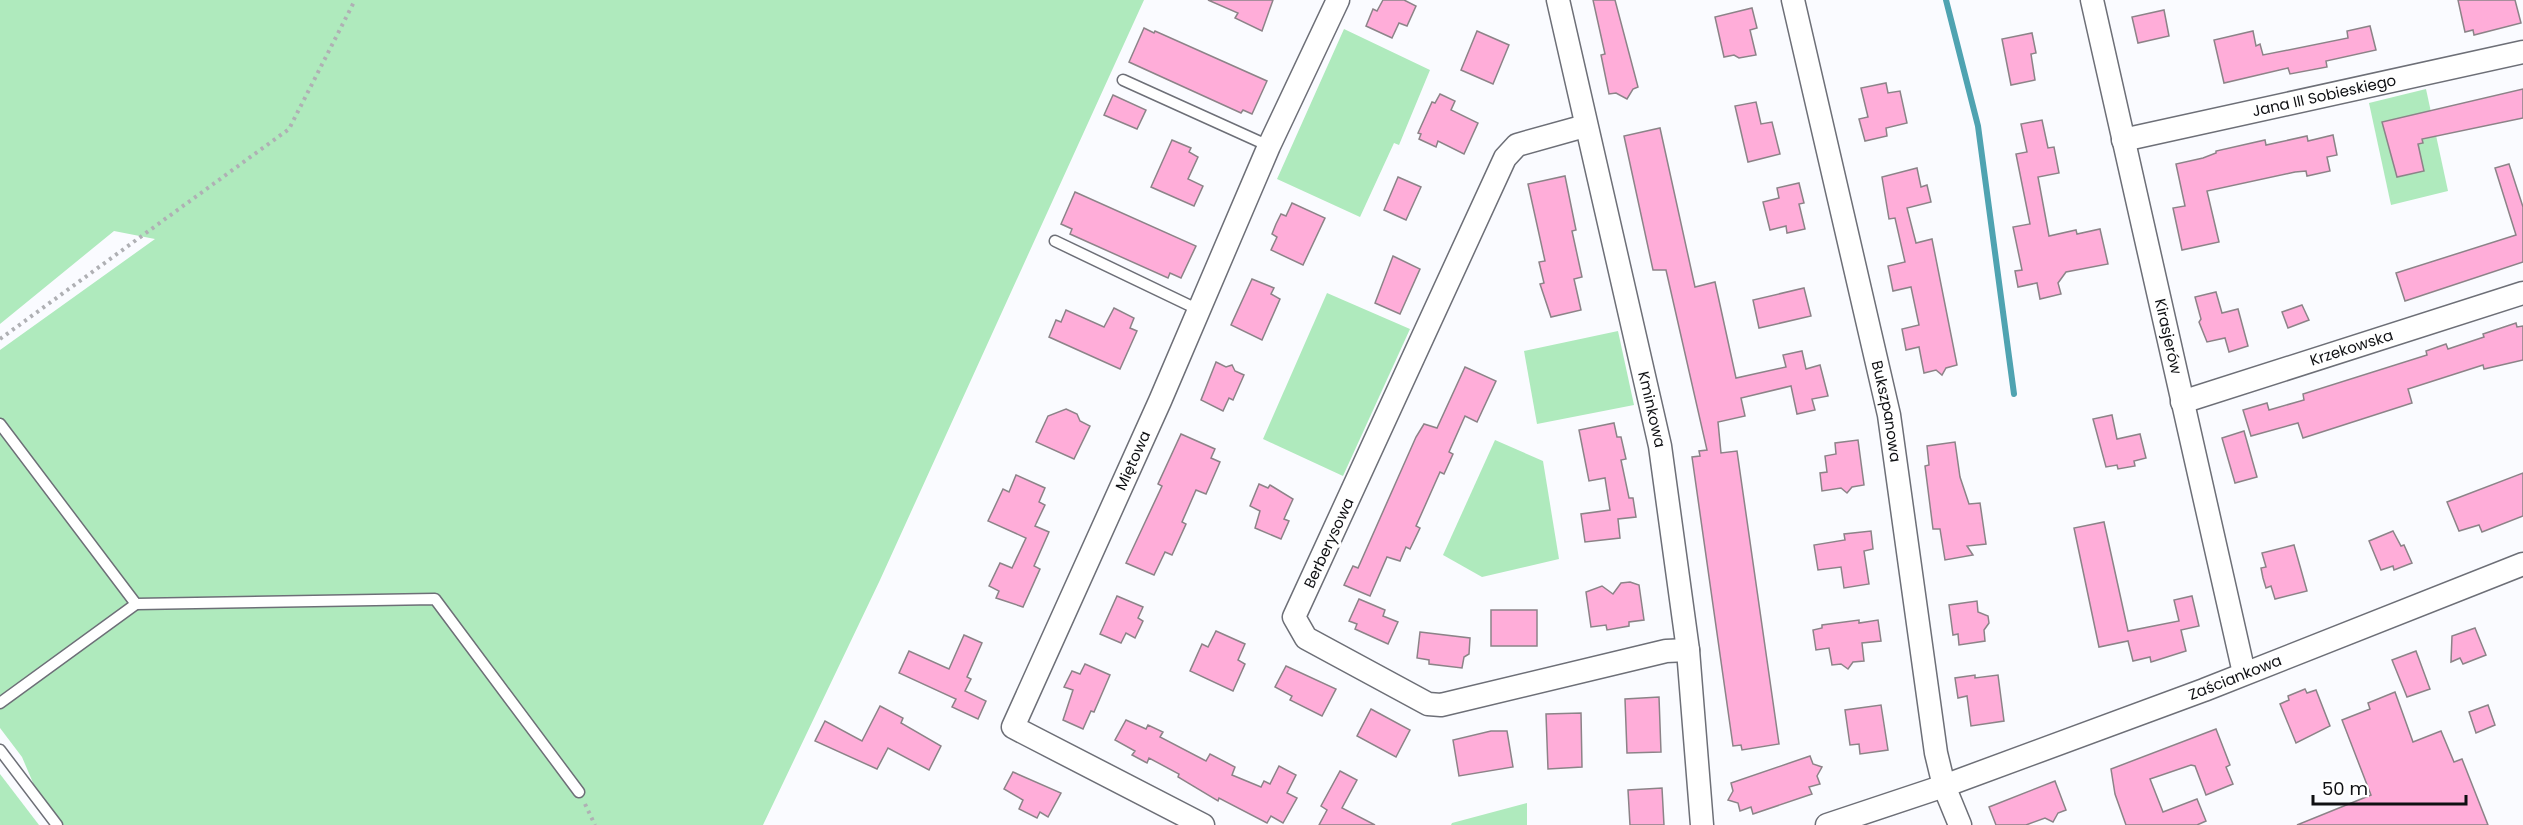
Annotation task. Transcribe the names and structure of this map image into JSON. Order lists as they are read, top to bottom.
{
  "streets": {
    "street": [
      "Jana III Sobieskiego",
      "Kirasjerów",
      "Krzekowska",
      "Kminkowa",
      "Bukszpanowa",
      "Miętowa",
      "Berberysowa",
      "Zaściankowa"
    ]
  },
  "crossings": [
    ["Jana III Sobieskiego", "Kirasjerów"],
    ["Kirasjerów", "Krzekowska"],
    ["Kirasjerów", "Zaściankowa"],
    ["Kminkowa", "Berberysowa"],
    ["Bukszpanowa", "Zaściankowa"]
  ],
  "scale_bar": "50 m"
}
